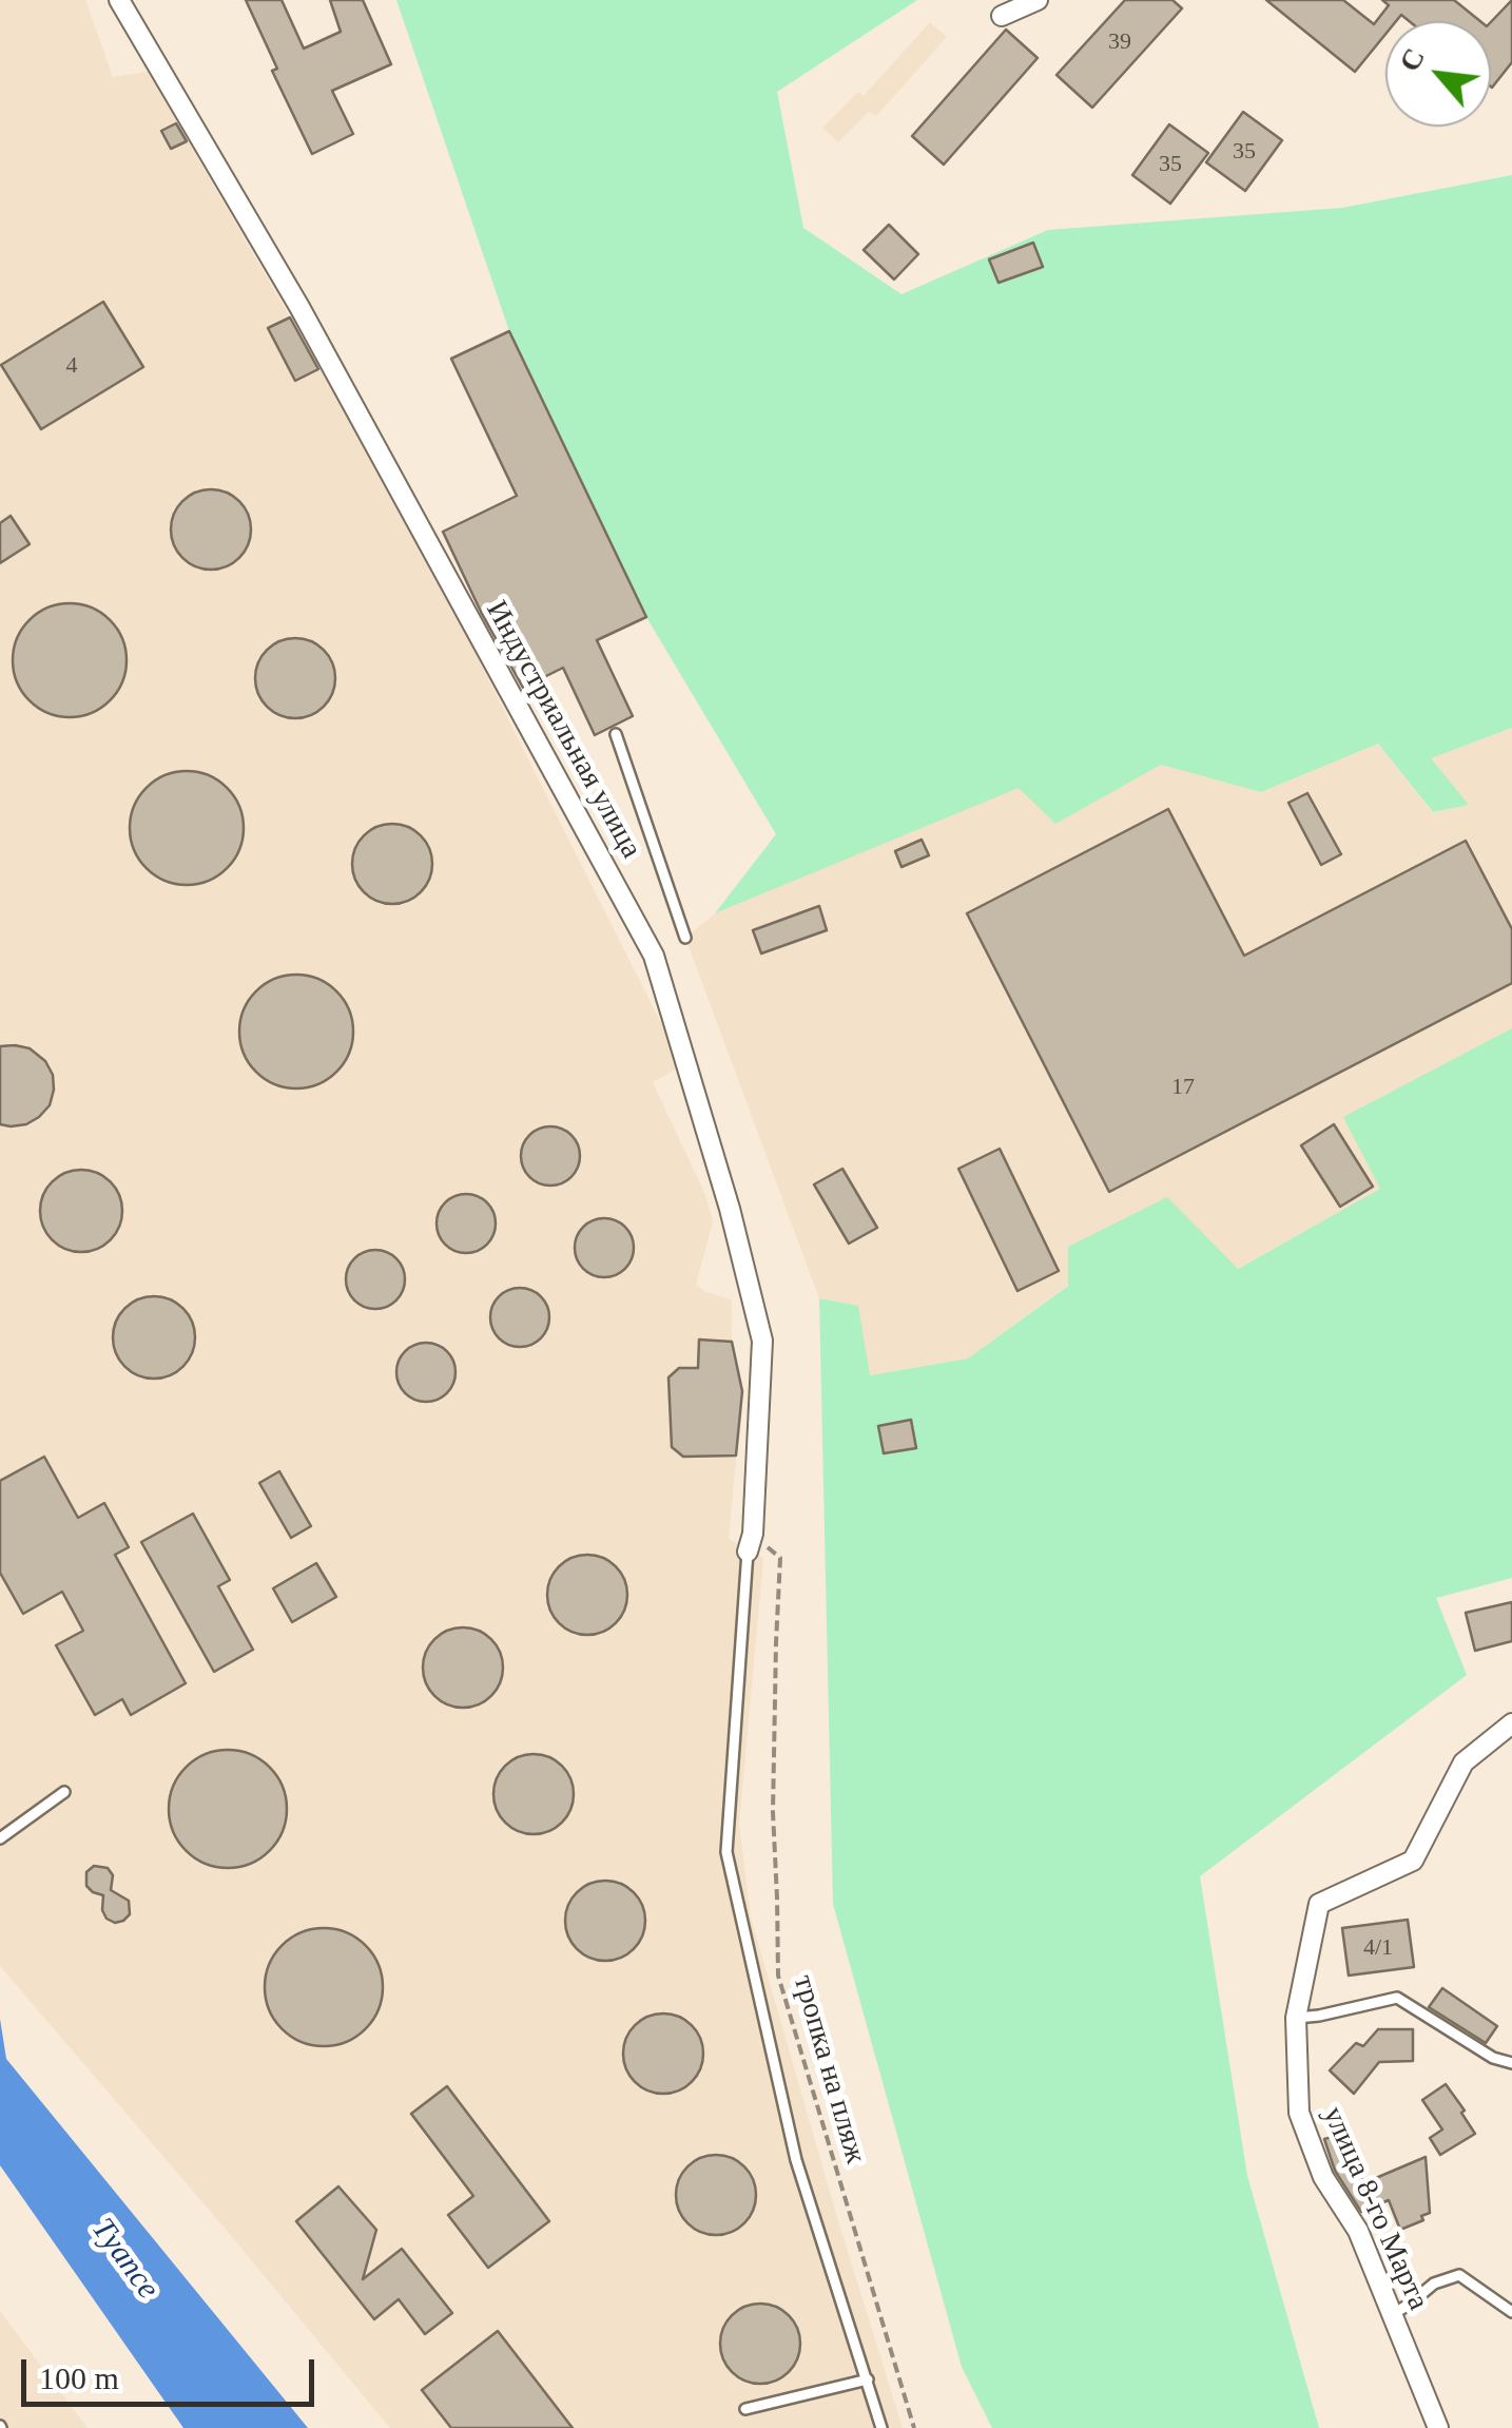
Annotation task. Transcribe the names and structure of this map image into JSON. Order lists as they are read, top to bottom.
{
  "streets": {
    "street": ["Индустриальная улица", "улица 8-го Марта"],
    "path": ["тропка на пляж"]
  },
  "crossings": [
    ["Индустриальная улица", "тропка на пляж"]
  ],
  "water": ["Туапсе"],
  "house_numbers": [
    "39",
    "35",
    "35",
    "4",
    "17",
    "4/1"
  ],
  "scale_bar": "100 m",
  "north": "top left"
}
